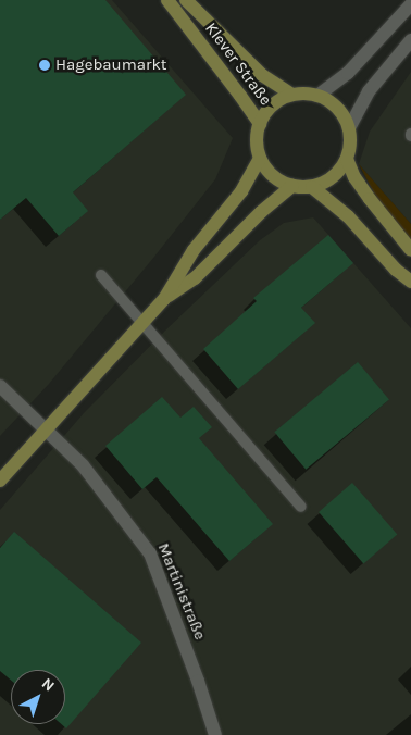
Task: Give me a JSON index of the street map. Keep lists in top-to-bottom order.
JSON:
{
  "streets": {
    "main road": ["Klever Straße"],
    "street": ["Martinistraße"]
  },
  "places": ["Hagebaumarkt"],
  "north": "top right"
}
